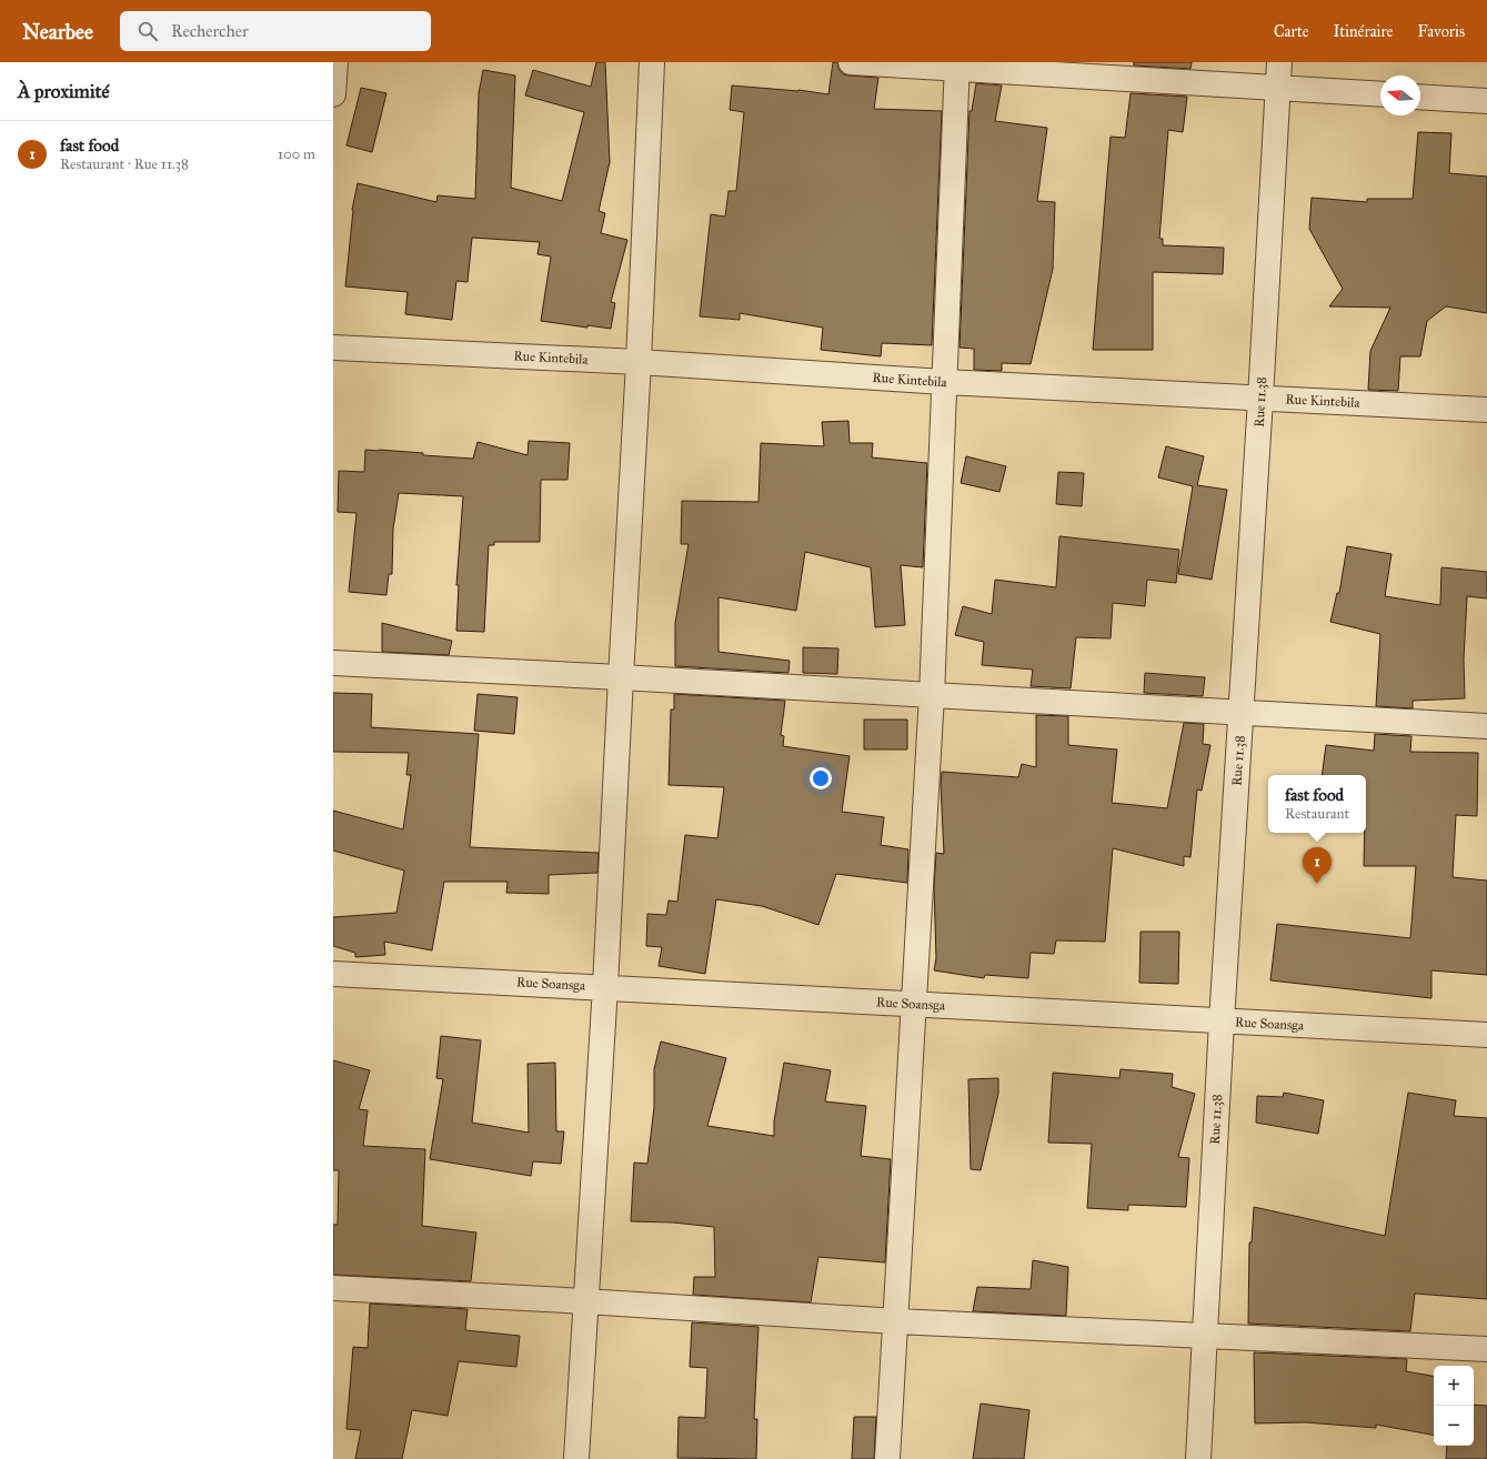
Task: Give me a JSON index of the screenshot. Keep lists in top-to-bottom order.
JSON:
{
  "streets": {
    "street": ["Rue Kintebila", "Rue 11.38", "Rue Soansga"]
  },
  "crossings": [
    ["Rue Kintebila", "Rue 11.38"],
    ["Rue 11.38", "Rue Soansga"]
  ],
  "north": "left",
  "page": {
    "header": "Nearbee",
    "search": "Rechercher",
    "nav": ["Carte", "Itinéraire", "Favoris"],
    "heading": "À proximité",
    "list": [
      {
        "mark": "1",
        "name": "fast food",
        "note": "Restaurant · Rue 11.38",
        "value": "100 m"
      }
    ],
    "popup": ["fast food", "Restaurant"],
    "pins": "1",
    "map_buttons": ["+", "−"]
  }
}
